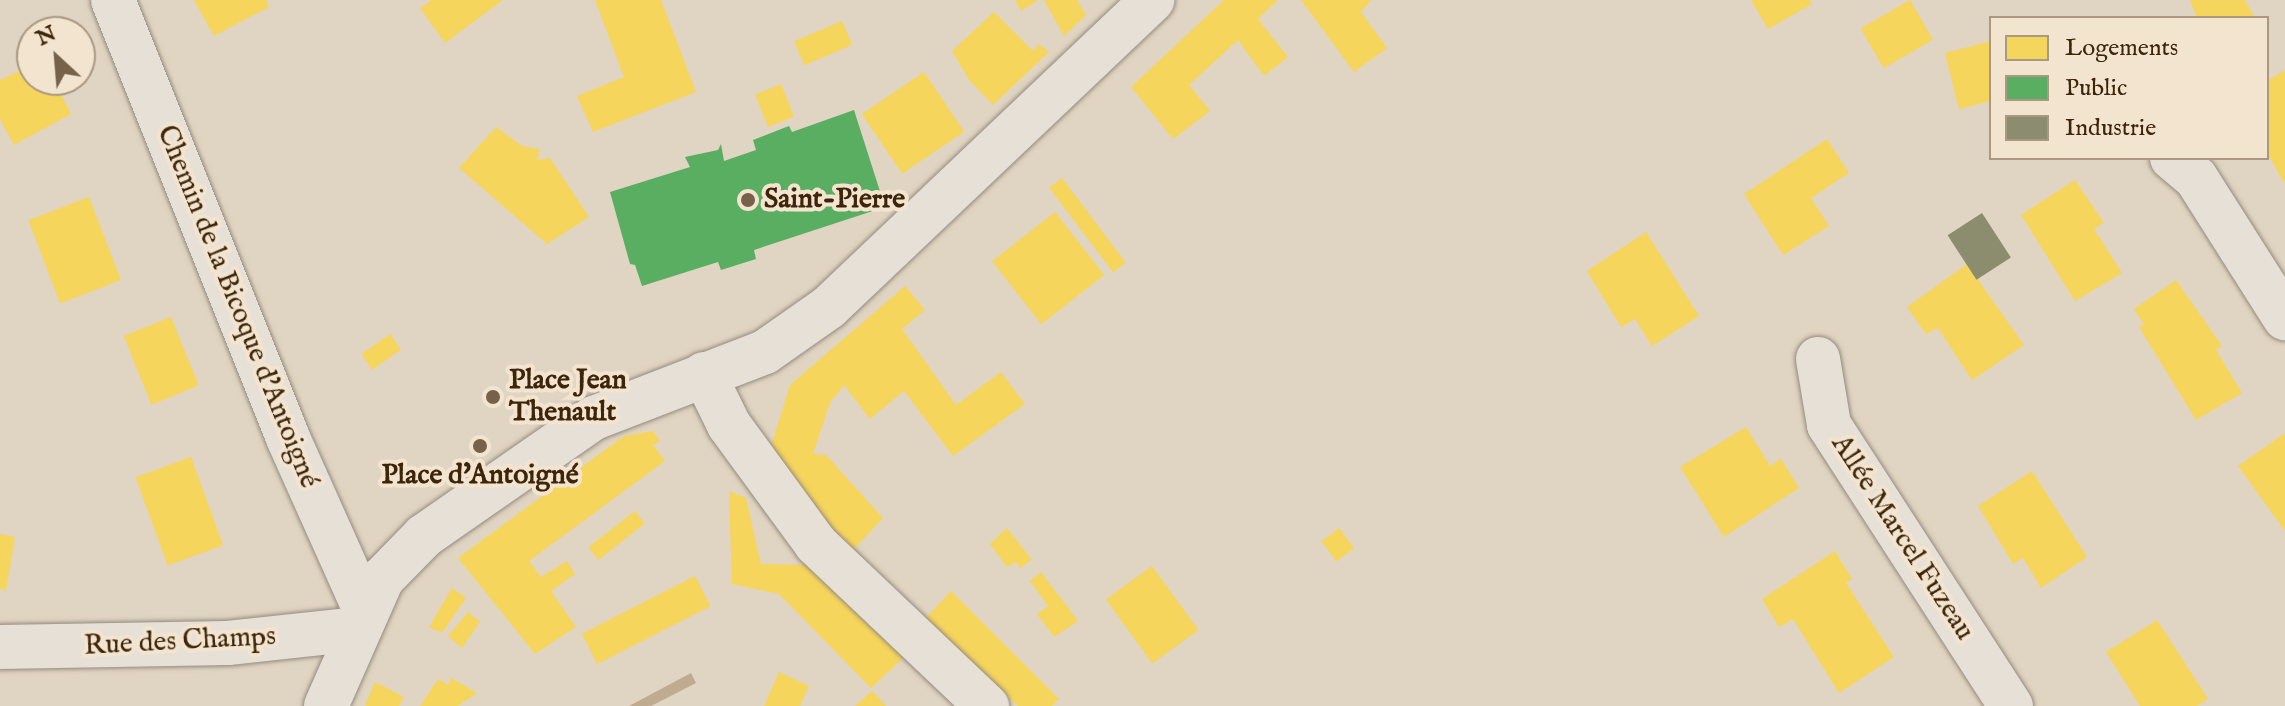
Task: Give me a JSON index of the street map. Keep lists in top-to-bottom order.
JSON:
{
  "streets": {
    "street": ["Chemin de la Bicoque d'Antoigné", "Allée Marcel Fuzeau", "Rue des Champs"]
  },
  "crossings": [
    ["Chemin de la Bicoque d'Antoigné", "Rue des Champs"]
  ],
  "places": ["Saint-Pierre", "Place Jean Thenault", "Place d'Antoigné"],
  "legend": ["Logements", "Public", "Industrie"],
  "north": "top left"
}
